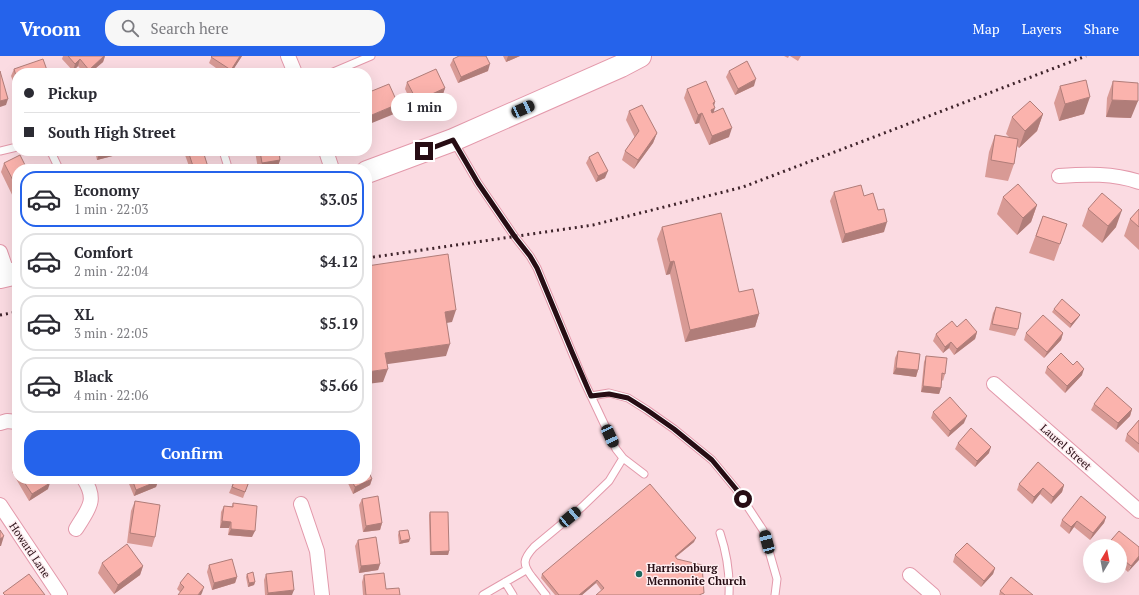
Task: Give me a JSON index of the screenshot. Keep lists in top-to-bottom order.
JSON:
{
  "streets": {
    "street": ["Laurel Street", "Howard Lane"]
  },
  "places": ["Harrisonburg Mennonite Church"],
  "north": "top",
  "page": {
    "header": "Vroom",
    "search": "Search here",
    "nav": ["Map", "Layers", "Share"],
    "banner": ["Pickup", "South High Street"],
    "bubble": "1 min",
    "list": [
      {
        "name": "Economy",
        "note": "1 min · 22:03",
        "value": "$3.05"
      },
      {
        "name": "Comfort",
        "note": "2 min · 22:04",
        "value": "$4.12"
      },
      {
        "name": "XL",
        "note": "3 min · 22:05",
        "value": "$5.19"
      },
      {
        "name": "Black",
        "note": "4 min · 22:06",
        "value": "$5.66"
      }
    ],
    "buttons": "Confirm"
  }
}
